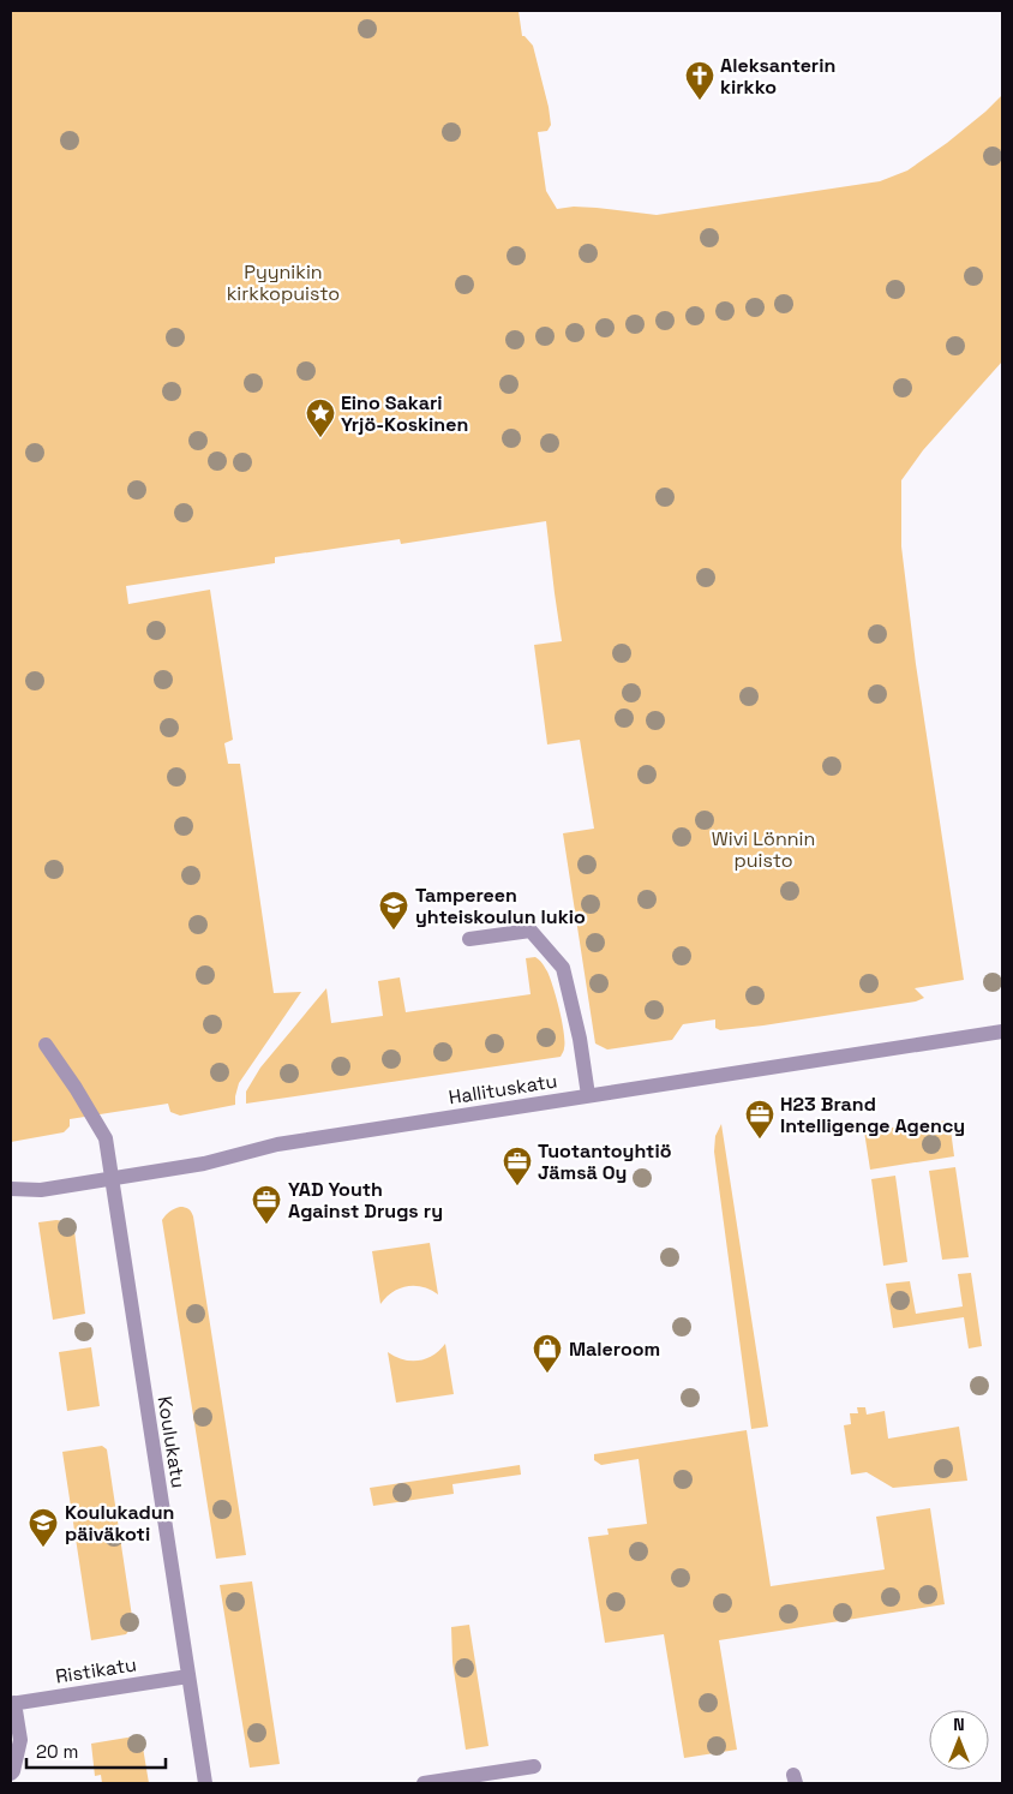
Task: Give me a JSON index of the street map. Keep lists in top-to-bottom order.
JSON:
{
  "streets": {
    "street": ["Hallituskatu", "Koulukatu", "Ristikatu"]
  },
  "crossings": [
    ["Hallituskatu", "Koulukatu"],
    ["Koulukatu", "Ristikatu"]
  ],
  "parks": ["Pyynikin kirkkopuisto", "Wivi Lönnin puisto"],
  "places": {
    "church": ["Aleksanterin kirkko"],
    "place": ["Eino Sakari Yrjö-Koskinen"],
    "school or university": ["Tampereen yhteiskoulun lukio", "Koulukadun päiväkoti"],
    "office": ["H23 Brand Intelligenge Agency", "Tuotantoyhtiö Jämsä Oy", "YAD Youth Against Drugs ry"],
    "shop": ["Maleroom"]
  },
  "scale_bar": "20 m",
  "north": "top"
}
